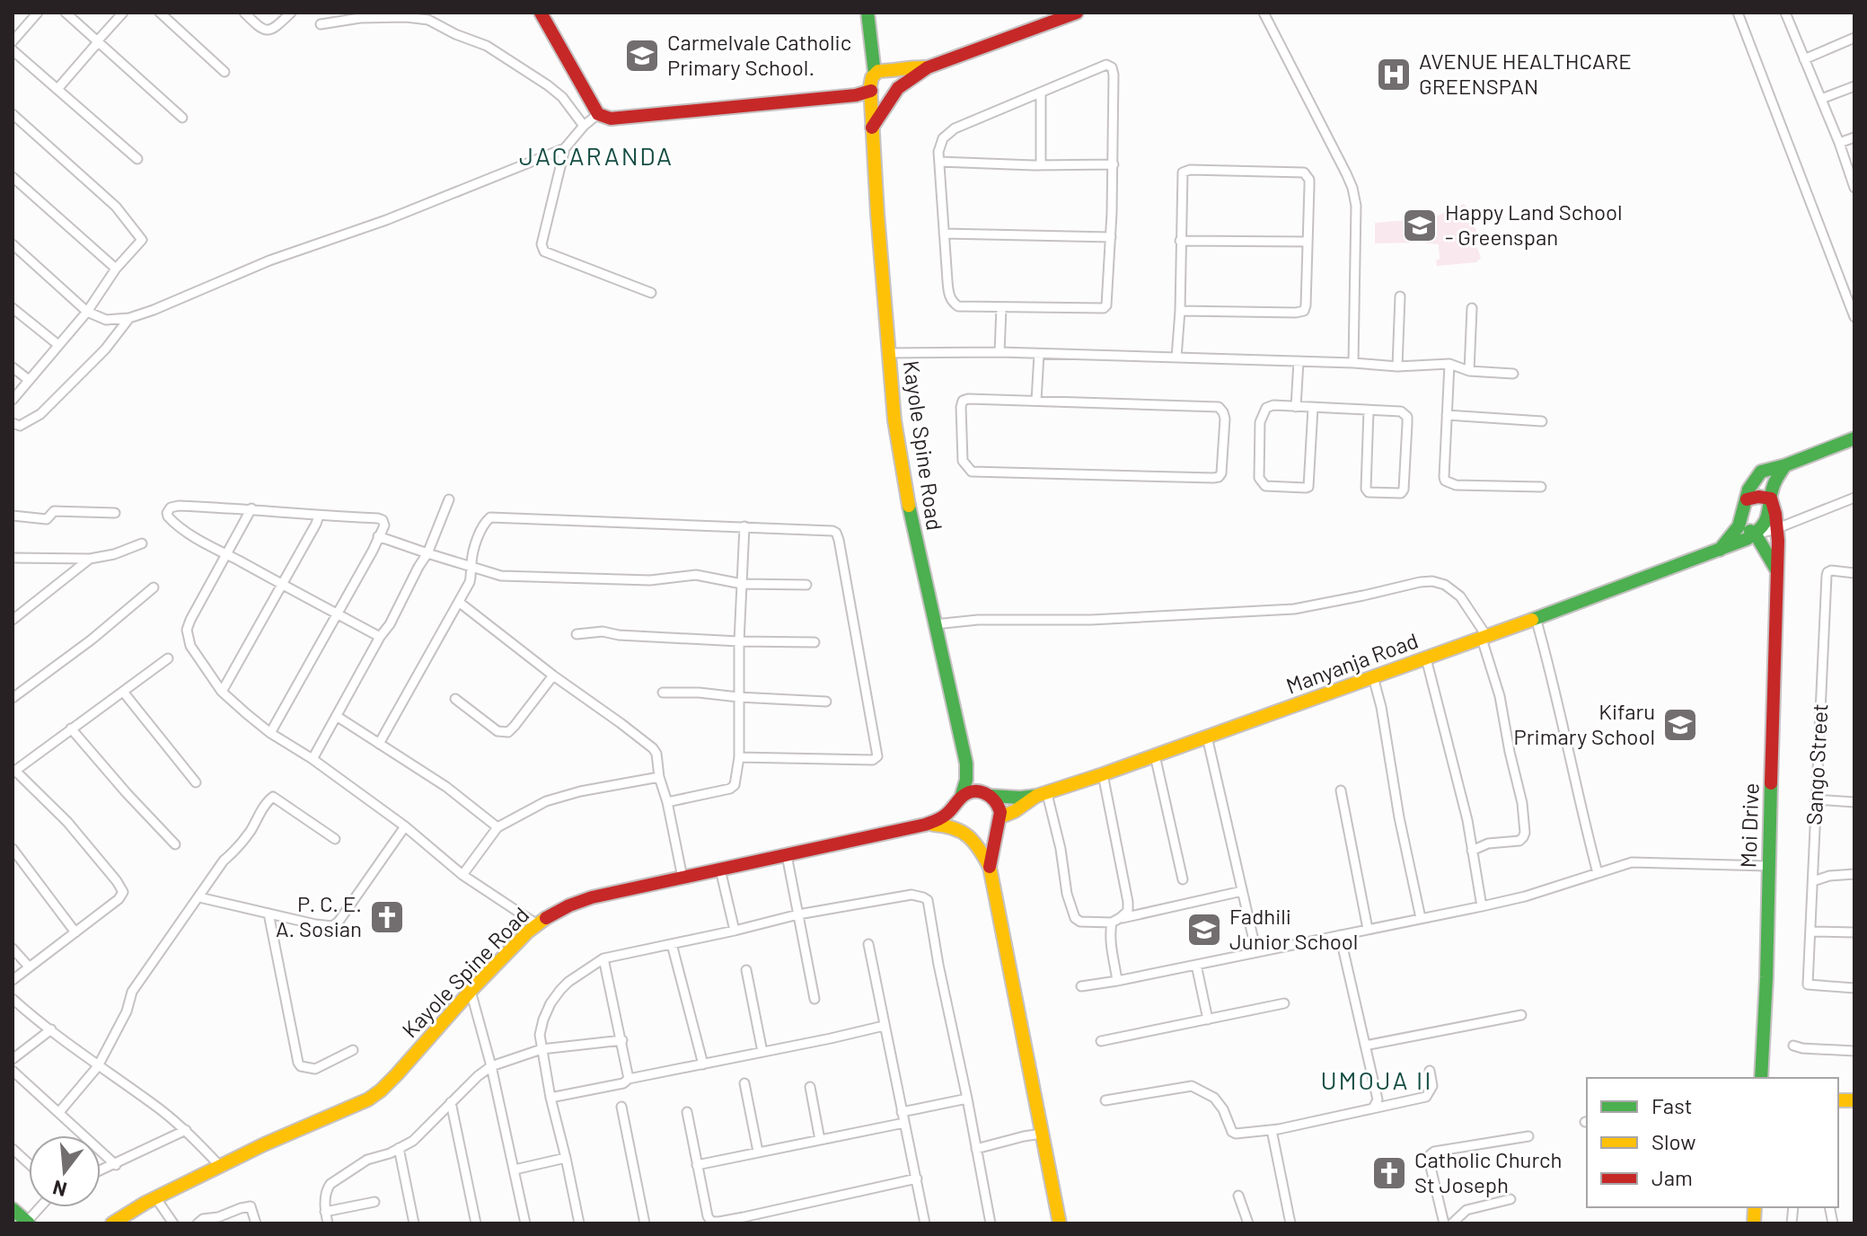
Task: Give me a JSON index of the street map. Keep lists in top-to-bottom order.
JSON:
{
  "streets": {
    "main road": ["Kayole Spine Road", "Manyanja Road", "Moi Drive"],
    "street": ["Sango Street"]
  },
  "districts": ["JACARANDA", "UMOJA II"],
  "places": {
    "school or university": [
      "Carmelvale Catholic Primary School.",
      "Happy Land School - Greenspan",
      "Kifaru Primary School",
      "Fadhili Junior School"
    ],
    "hospital": ["AVENUE HEALTHCARE GREENSPAN"],
    "church": ["P. C. E. A. Sosian", "Catholic Church St Joseph"]
  },
  "legend": ["Fast", "Slow", "Jam"],
  "north": "bottom"
}
